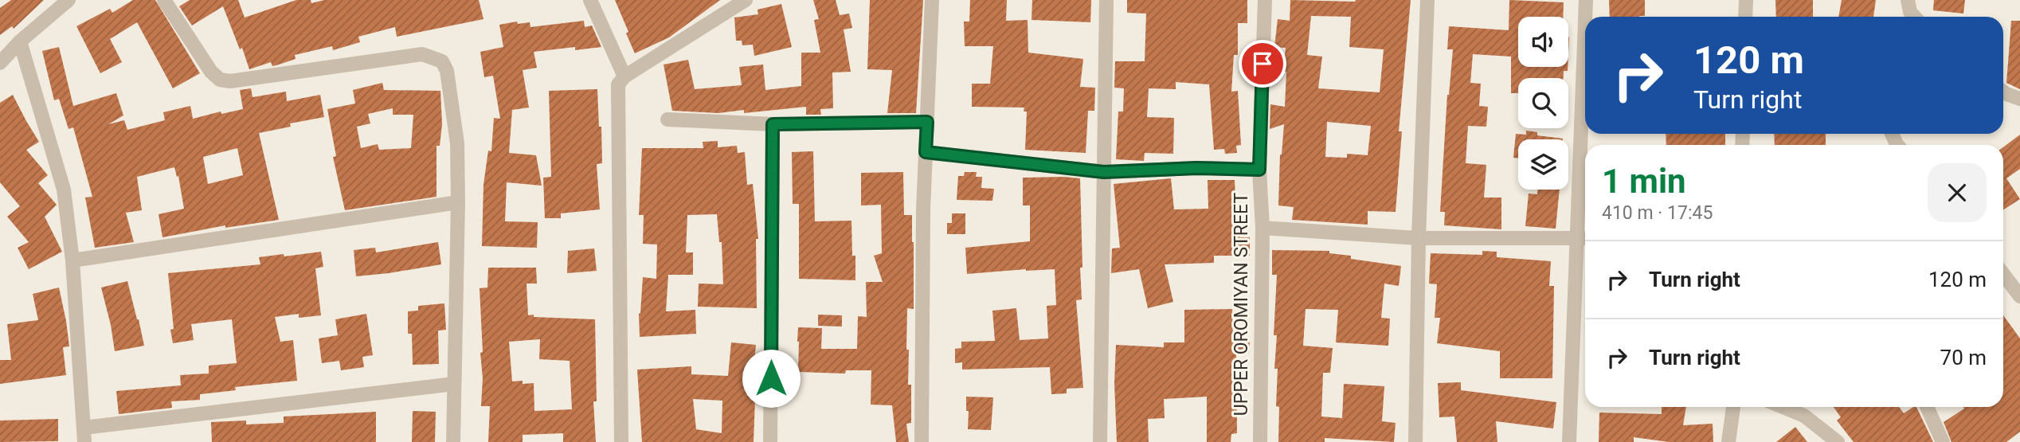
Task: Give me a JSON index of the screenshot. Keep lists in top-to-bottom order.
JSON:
{
  "streets": {
    "street": ["UPPER OROMIYAN STREET"]
  },
  "page": {
    "turn": ["120 m", "Turn right"],
    "heading": ["1 min", "410 m · 17:45"],
    "list": [
      {
        "name": "Turn right",
        "value": "120 m"
      },
      {
        "name": "Turn right",
        "value": "70 m"
      }
    ]
  }
}
